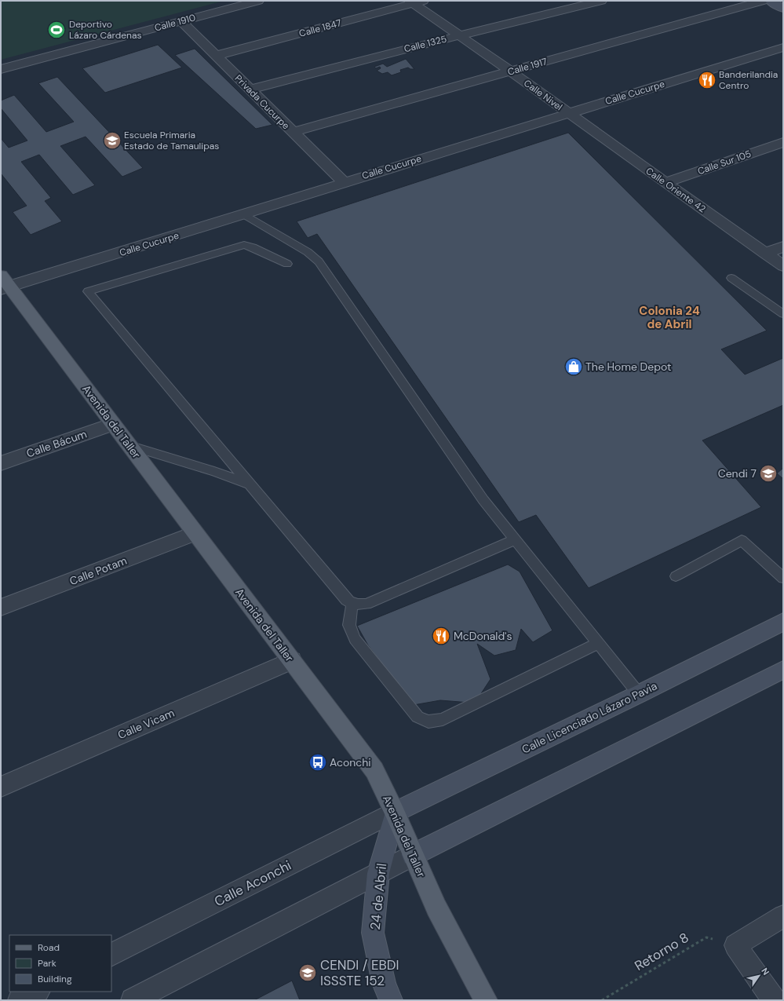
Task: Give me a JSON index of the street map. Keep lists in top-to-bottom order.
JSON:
{
  "streets": {
    "main road": ["Avenida del Taller"],
    "street": [
      "Calle 1910",
      "Calle 1847",
      "Calle 1325",
      "Calle 1917",
      "Calle Cucurpe",
      "Calle Nivel",
      "Privada Cucurpe",
      "Calle Sur 105",
      "Calle Oriente 42",
      "Calle Bácum",
      "Calle Potam",
      "Calle Licenciado Lázaro Pavia",
      "Calle Vicam",
      "Calle Aconchi",
      "24 de Abril"
    ],
    "path": ["Retorno 8"]
  },
  "crossings": [
    ["Calle 1910", "Privada Cucurpe"],
    ["Calle 1847", "Calle Nivel"],
    ["Calle 1847", "Privada Cucurpe"],
    ["Calle 1325", "Calle Nivel"],
    ["Calle 1325", "Privada Cucurpe"],
    ["Calle 1917", "Calle Nivel"],
    ["Calle 1917", "Privada Cucurpe"],
    ["Calle Cucurpe", "Calle Nivel"],
    ["Calle Cucurpe", "Privada Cucurpe"],
    ["Calle Cucurpe", "Calle Oriente 42"],
    ["Calle Cucurpe", "Avenida del Taller"],
    ["Calle Nivel", "Calle Oriente 42"],
    ["Calle Sur 105", "Calle Oriente 42"],
    ["Avenida del Taller", "Calle Bácum"],
    ["Avenida del Taller", "Calle Potam"],
    ["Avenida del Taller", "Calle Licenciado Lázaro Pavia"],
    ["Avenida del Taller", "Calle Vicam"],
    ["Avenida del Taller", "Calle Aconchi"],
    ["Avenida del Taller", "24 de Abril"],
    ["Calle Licenciado Lázaro Pavia", "Calle Aconchi"],
    ["Calle Licenciado Lázaro Pavia", "24 de Abril"],
    ["Calle Aconchi", "24 de Abril"]
  ],
  "districts": ["Colonia 24 de Abril"],
  "places": {
    "sports": ["Deportivo Lázaro Cárdenas"],
    "restaurant": ["Banderilandia Centro", "McDonald's"],
    "school or university": ["Escuela Primaria Estado de Tamaulipas", "Cendi 7", "CENDI / EBDI ISSSTE 152"],
    "shop": ["The Home Depot"],
    "bus stop": ["Aconchi"]
  },
  "legend": ["Road", "Park", "Building"],
  "north": "top right"
}
